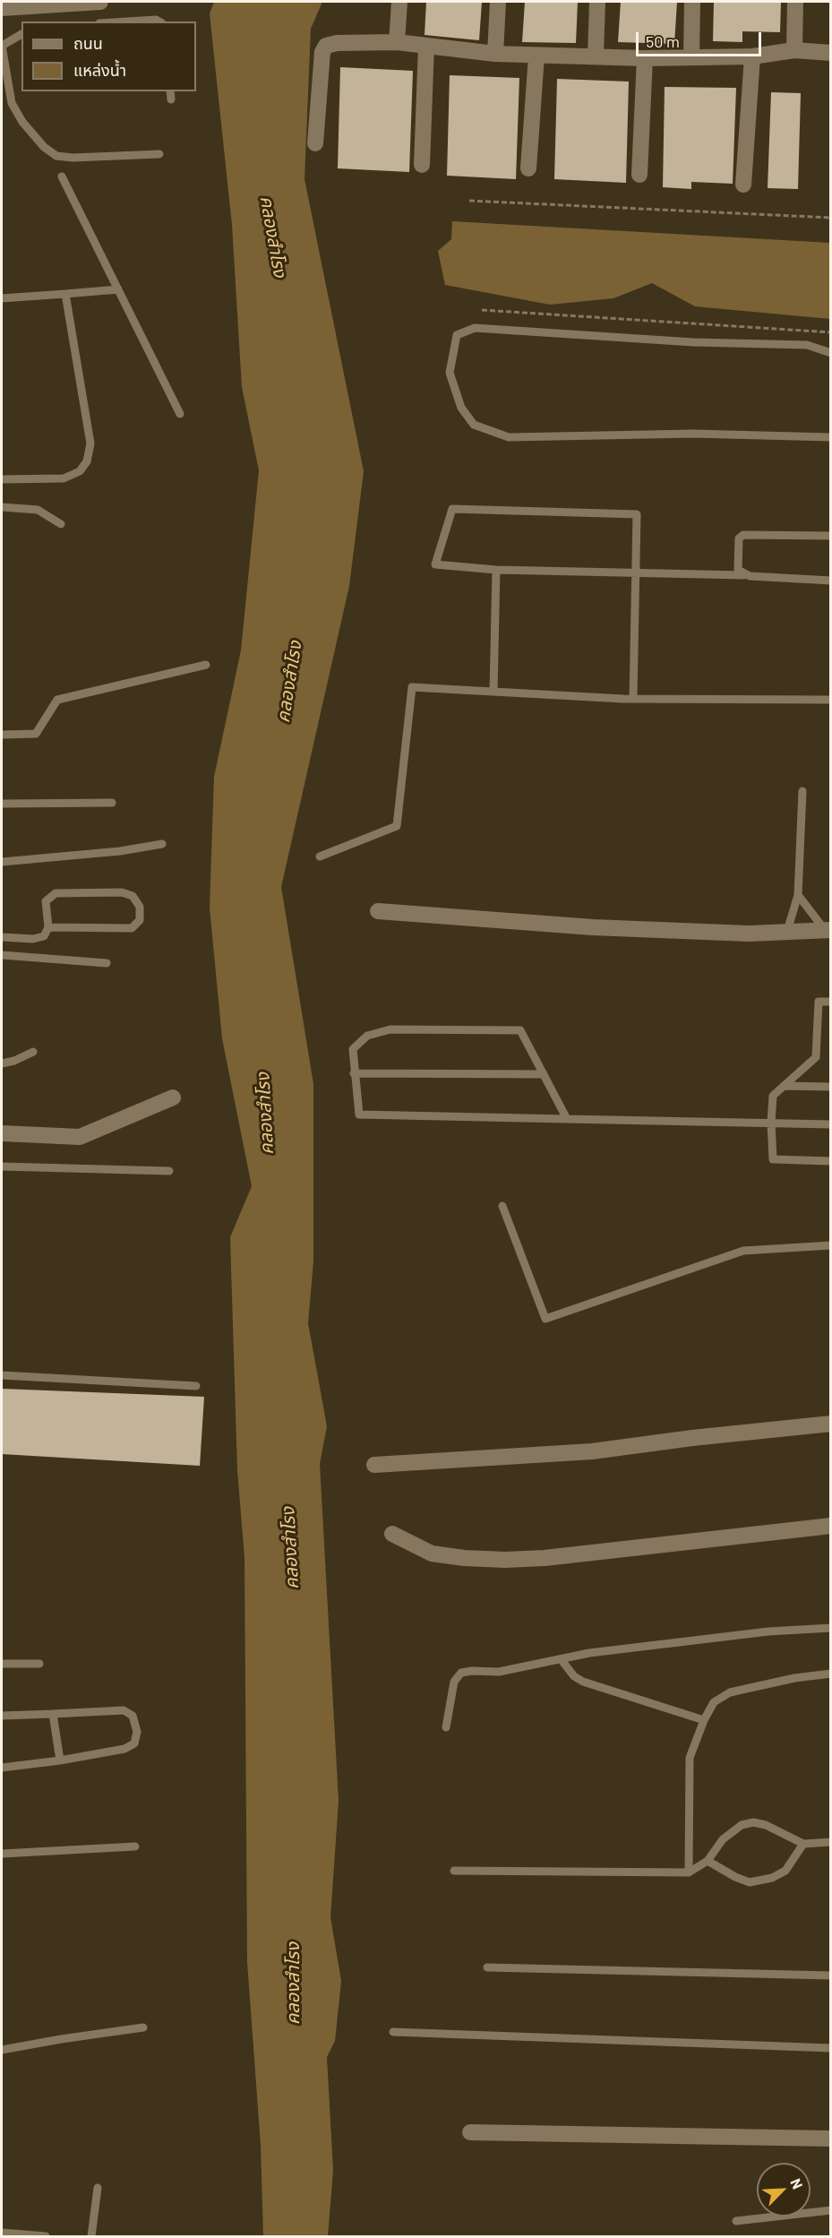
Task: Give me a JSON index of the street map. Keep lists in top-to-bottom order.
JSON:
{
  "water": ["คลองสำโรง"],
  "legend": ["ถนน", "แหล่งน้ำ"],
  "scale_bar": "50 m",
  "north": "top right"
}
